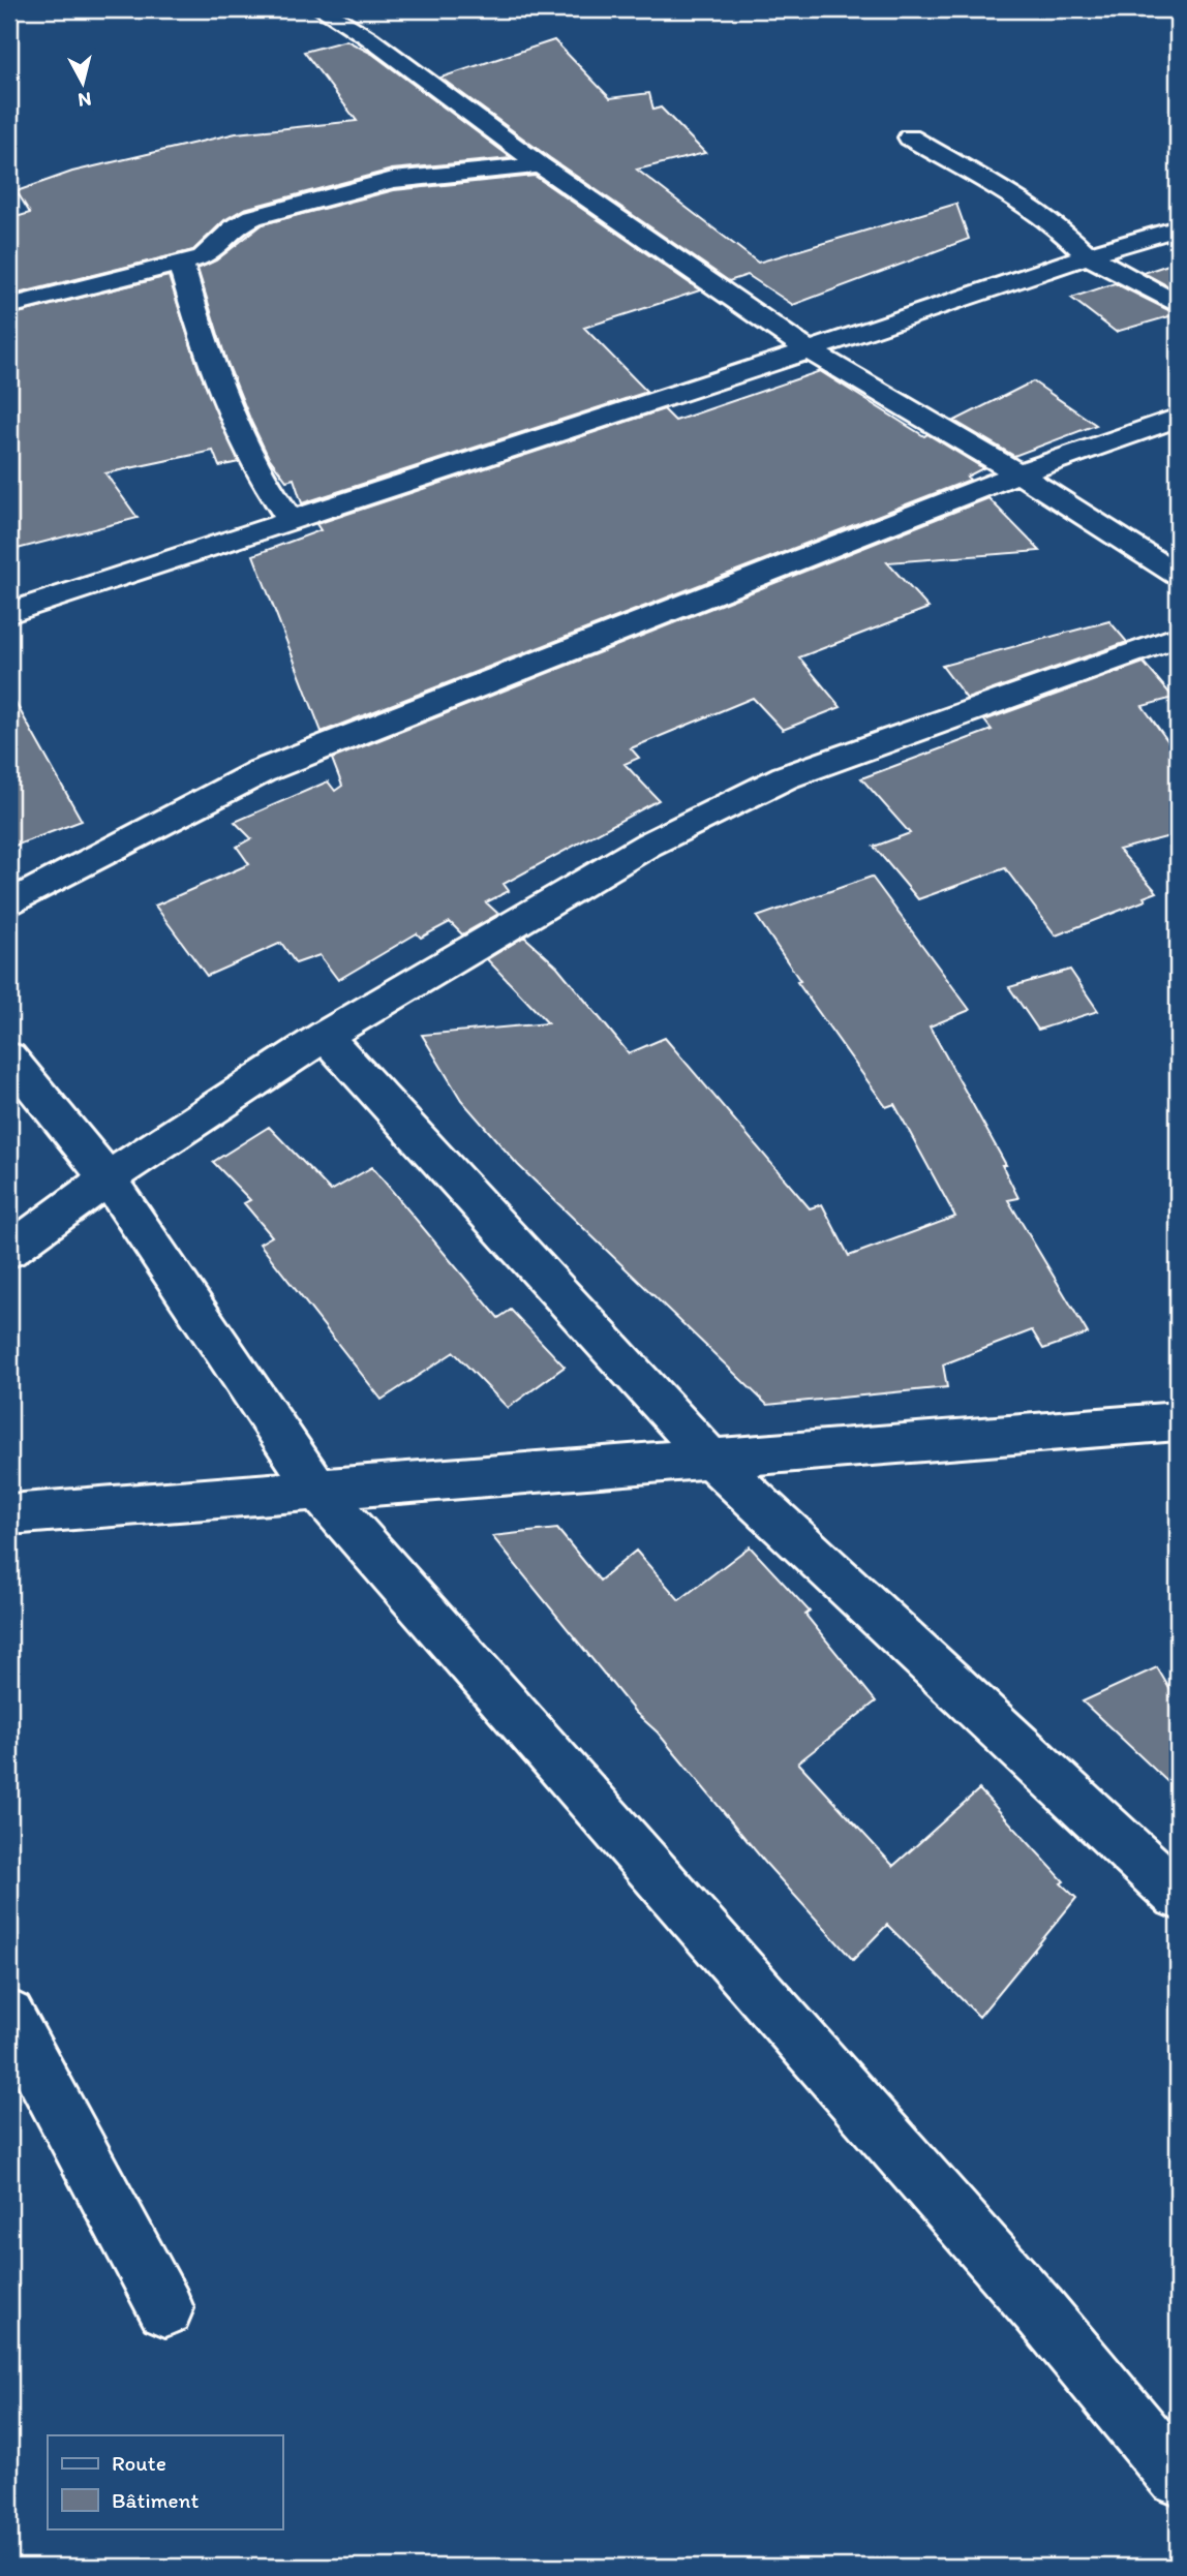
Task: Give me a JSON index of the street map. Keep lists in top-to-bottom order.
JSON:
{
  "legend": ["Route", "Bâtiment"],
  "north": "bottom"
}
